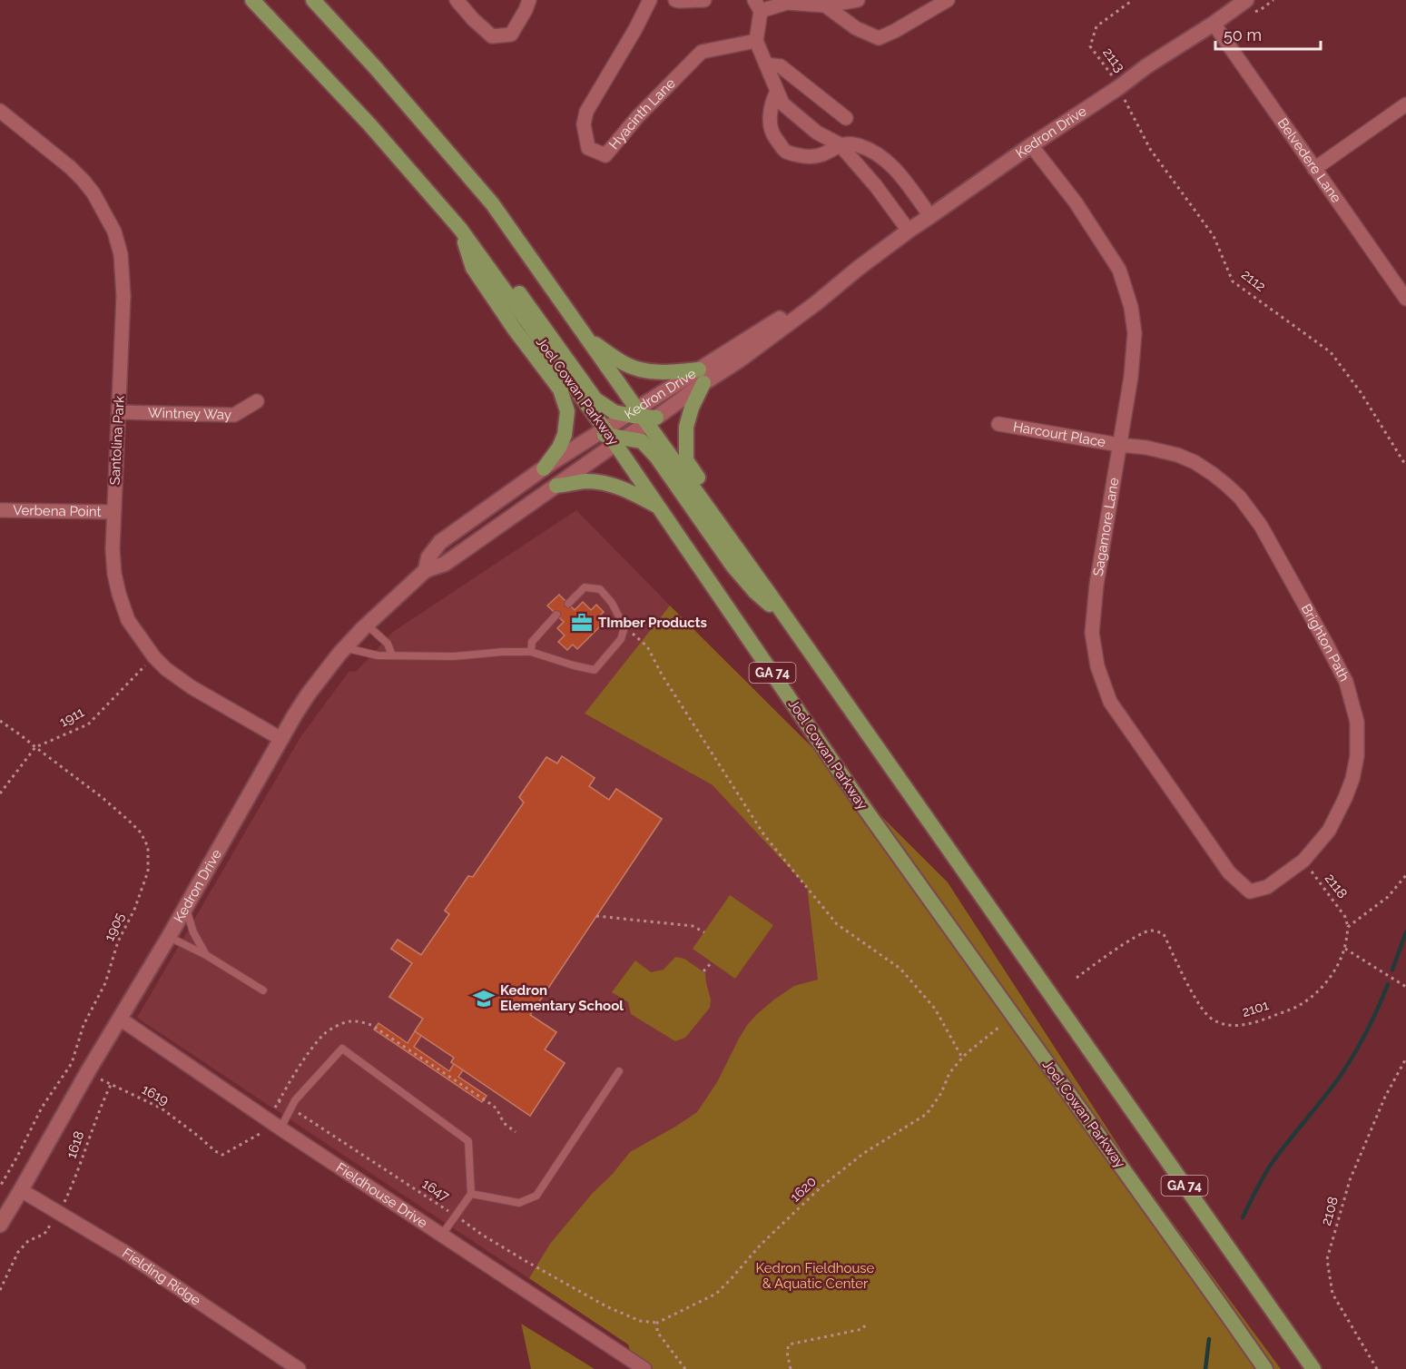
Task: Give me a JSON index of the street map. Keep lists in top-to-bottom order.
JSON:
{
  "streets": {
    "main road": ["Joel Cowan Parkway", "GA 74"],
    "street": [
      "Hyacinth Lane",
      "Kedron Drive",
      "Belvedere Lane",
      "Wintney Way",
      "Harcourt Place",
      "Santolina Park",
      "Verbena Point",
      "Sagamore Lane",
      "Brighton Path",
      "Fieldhouse Drive",
      "Fielding Ridge"
    ],
    "path": [
      "2113",
      "2112",
      "1911",
      "2118",
      "1905",
      "2101",
      "1619",
      "1618",
      "1620",
      "1647",
      "2108"
    ]
  },
  "crossings": [
    ["2113", "Kedron Drive"],
    ["2113", "2112"],
    ["Kedron Drive", "Belvedere Lane"],
    ["Kedron Drive", "2112"],
    ["Kedron Drive", "Joel Cowan Parkway"],
    ["Kedron Drive", "Santolina Park"],
    ["Kedron Drive", "Sagamore Lane"],
    ["Kedron Drive", "GA 74"],
    ["Kedron Drive", "1619"],
    ["Kedron Drive", "Fieldhouse Drive"],
    ["Kedron Drive", "Fielding Ridge"],
    ["Wintney Way", "Santolina Park"],
    ["Harcourt Place", "Sagamore Lane"],
    ["Harcourt Place", "Brighton Path"],
    ["Santolina Park", "Verbena Point"],
    ["Santolina Park", "1911"],
    ["Sagamore Lane", "Brighton Path"],
    ["Brighton Path", "2118"],
    ["1911", "1905"],
    ["2118", "2101"],
    ["1619", "1618"],
    ["1619", "Fieldhouse Drive"],
    ["1618", "Fielding Ridge"],
    ["1620", "1647"]
  ],
  "parks": ["Kedron Fieldhouse & Aquatic Center"],
  "places": {
    "office": ["TImber Products"],
    "school or university": ["Kedron Elementary School"]
  },
  "scale_bar": "50 m"
}
